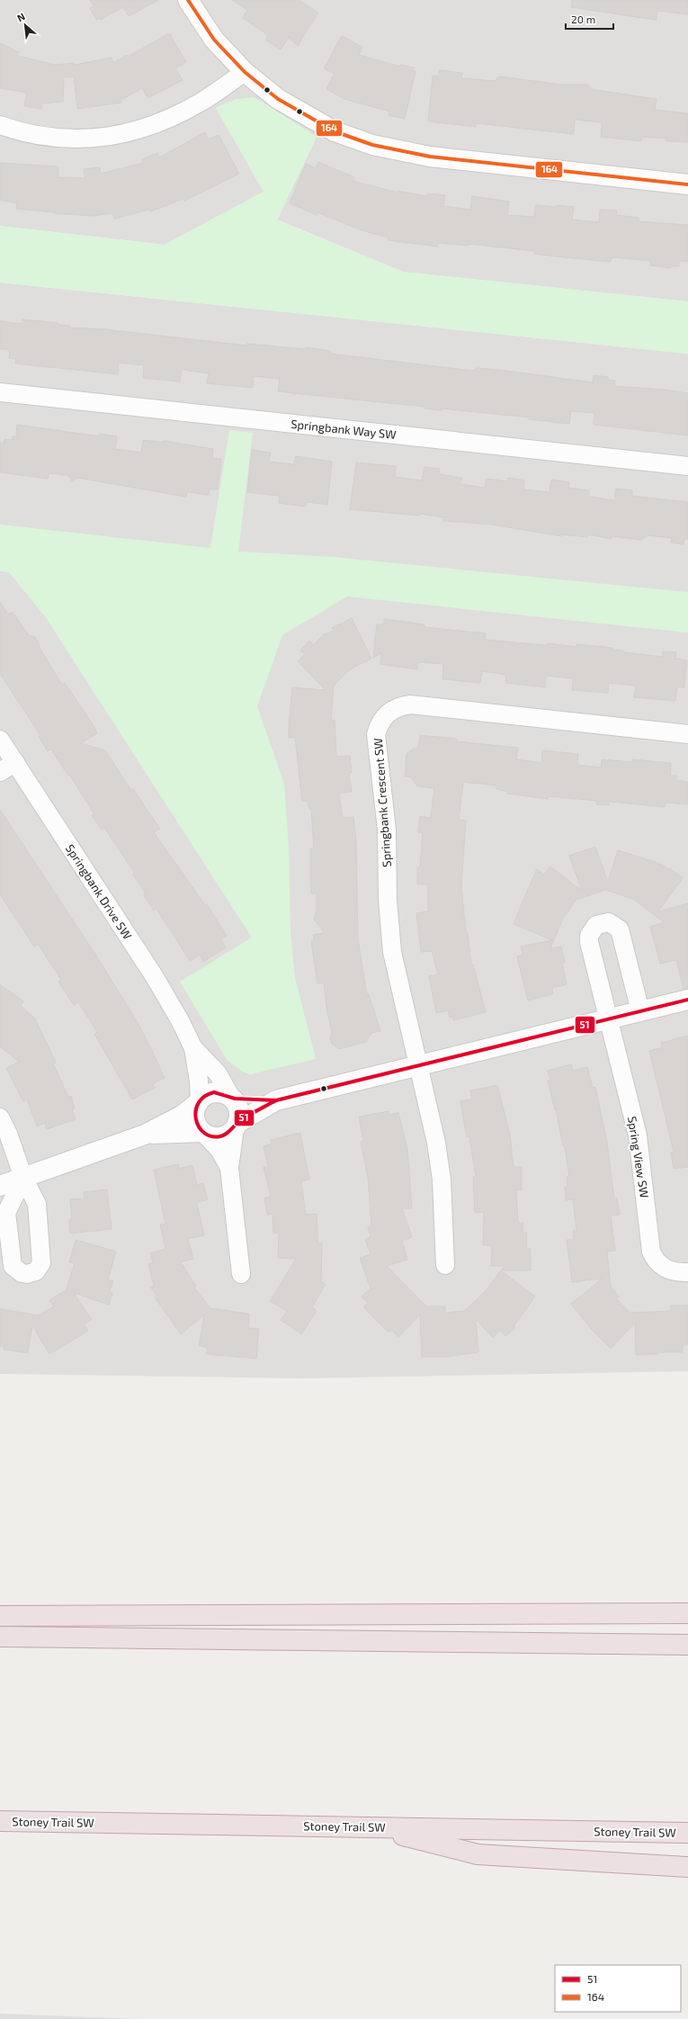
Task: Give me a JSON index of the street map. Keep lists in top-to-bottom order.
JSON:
{
  "streets": {
    "highway": ["Stoney Trail SW"],
    "street": [
      "Springbank Way SW",
      "Springbank Crescent SW",
      "Springbank Drive SW",
      "Spring View SW"
    ]
  },
  "lines": ["transit line 164", "transit line 51"],
  "legend": ["51", "164"],
  "scale_bar": "20 m",
  "north": "top left"
}
